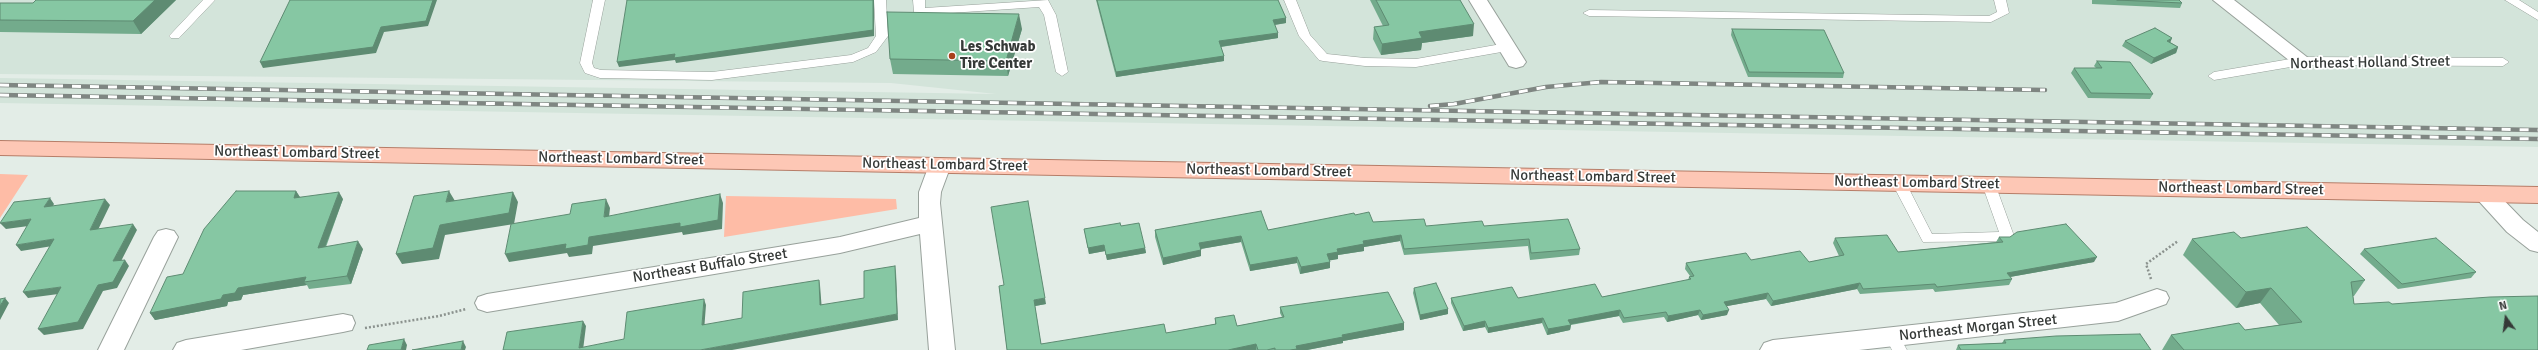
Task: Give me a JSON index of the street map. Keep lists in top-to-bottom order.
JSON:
{
  "streets": {
    "main road": ["Northeast Lombard Street"],
    "street": ["Northeast Buffalo Street", "Northeast Morgan Street"],
    "lane": ["Northeast Holland Street"]
  },
  "places": ["Les Schwab Tire Center"],
  "north": "top"
}
